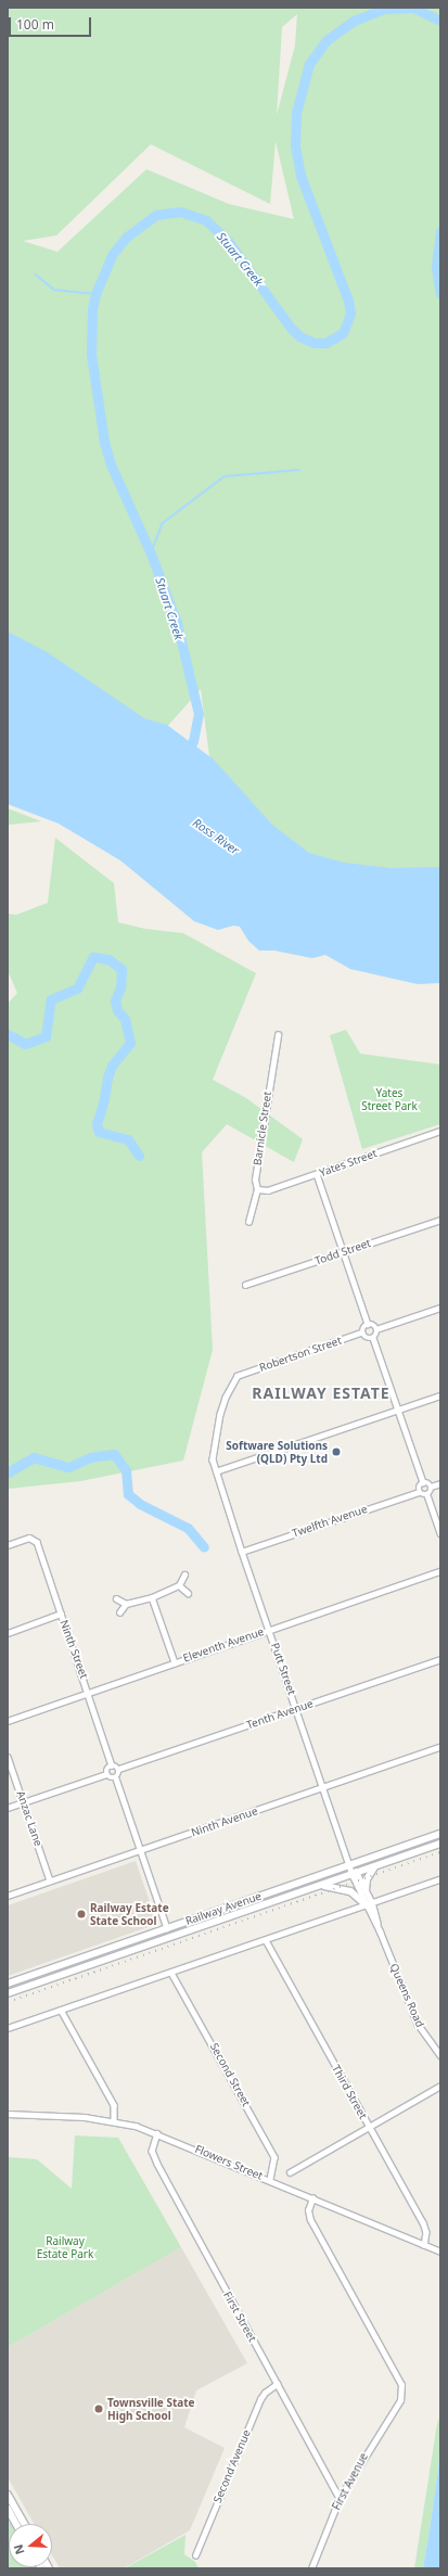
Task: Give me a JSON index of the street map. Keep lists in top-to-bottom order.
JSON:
{
  "streets": {
    "main road": ["Railway Avenue"],
    "street": [
      "Barnicle Street",
      "Yates Street",
      "Todd Street",
      "Robertson Street",
      "Twelfth Avenue",
      "Eleventh Avenue",
      "Ninth Street",
      "Putt Street",
      "Tenth Avenue",
      "Anzac Lane",
      "Ninth Avenue",
      "Queens Road",
      "Second Street",
      "Third Street",
      "Flowers Street",
      "First Street",
      "Second Avenue",
      "First Avenue"
    ]
  },
  "crossings": [
    ["Barnicle Street", "Yates Street"],
    ["Robertson Street", "Putt Street"],
    ["Twelfth Avenue", "Putt Street"],
    ["Eleventh Avenue", "Ninth Street"],
    ["Eleventh Avenue", "Putt Street"],
    ["Ninth Street", "Tenth Avenue"],
    ["Putt Street", "Tenth Avenue"],
    ["Putt Street", "Ninth Avenue"],
    ["Putt Street", "Railway Avenue"],
    ["Putt Street", "Queens Road"],
    ["Anzac Lane", "Ninth Avenue"],
    ["Railway Avenue", "Queens Road"],
    ["Second Street", "Flowers Street"],
    ["Third Street", "Flowers Street"],
    ["Flowers Street", "First Street"],
    ["Flowers Street", "First Avenue"],
    ["First Street", "Second Avenue"],
    ["First Street", "First Avenue"]
  ],
  "districts": ["RAILWAY ESTATE"],
  "water": ["Stuart Creek", "Ross River"],
  "parks": ["Yates Street Park", "Railway Estate Park"],
  "places": ["Software Solutions (QLD) Pty Ltd", "Railway Estate State School", "Townsville State High School"],
  "scale_bar": "100 m",
  "north": "left"
}
